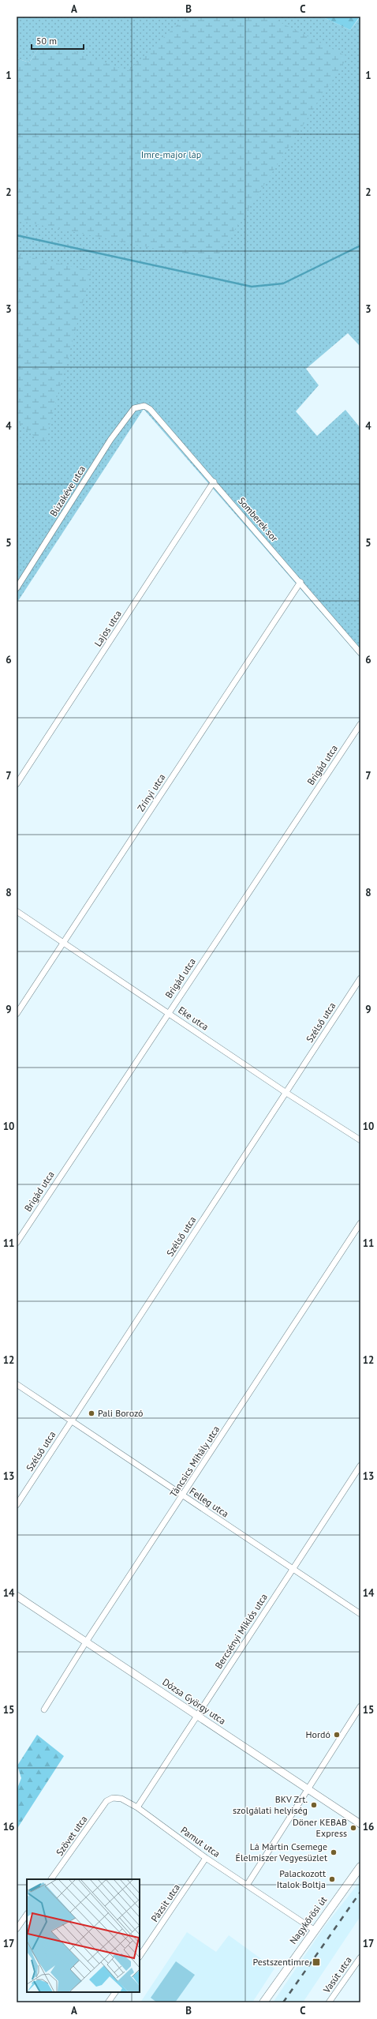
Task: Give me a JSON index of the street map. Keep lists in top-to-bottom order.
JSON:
{
  "streets": {
    "main road": ["Nagykőrösi út"],
    "street": [
      "Búzakéve utca",
      "Somberek sor",
      "Lajos utca",
      "Brigád utca",
      "Zrínyi utca",
      "Eke utca",
      "Szélső utca",
      "Táncsics Mihály utca",
      "Felleg utca",
      "Bercsényi Miklós utca",
      "Dózsa György utca",
      "Szövet utca",
      "Pamut utca",
      "Pázsit utca",
      "Vasút utca"
    ]
  },
  "crossings": [
    ["Búzakéve utca", "Somberek sor"],
    ["Somberek sor", "Lajos utca"],
    ["Somberek sor", "Zrínyi utca"],
    ["Brigád utca", "Eke utca"],
    ["Zrínyi utca", "Eke utca"],
    ["Eke utca", "Szélső utca"],
    ["Szélső utca", "Felleg utca"],
    ["Táncsics Mihály utca", "Felleg utca"],
    ["Táncsics Mihály utca", "Dózsa György utca"],
    ["Felleg utca", "Bercsényi Miklós utca"],
    ["Bercsényi Miklós utca", "Dózsa György utca"],
    ["Bercsényi Miklós utca", "Pamut utca"],
    ["Szövet utca", "Pamut utca"],
    ["Pamut utca", "Pázsit utca"],
    ["Pamut utca", "Nagykőrösi út"]
  ],
  "parks": ["Imre-major láp"],
  "places": {
    "other": [
      "Pali Borozó",
      "Hordó",
      "BKV Zrt. szolgálati helyiség",
      "Döner KEBAB Express",
      "Lá Mártin Csemege Élelmiszer Vegyesüzlet",
      "Palackozott Italok Boltja"
    ],
    "transit": ["Pestszentimre"]
  },
  "scale_bar": "50 m",
  "grid": {
    "columns": ["A", "B", "C"],
    "rows": [
      "1",
      "2",
      "3",
      "4",
      "5",
      "6",
      "7",
      "8",
      "9",
      "10",
      "11",
      "12",
      "13",
      "14",
      "15",
      "16",
      "17"
    ]
  }
}
